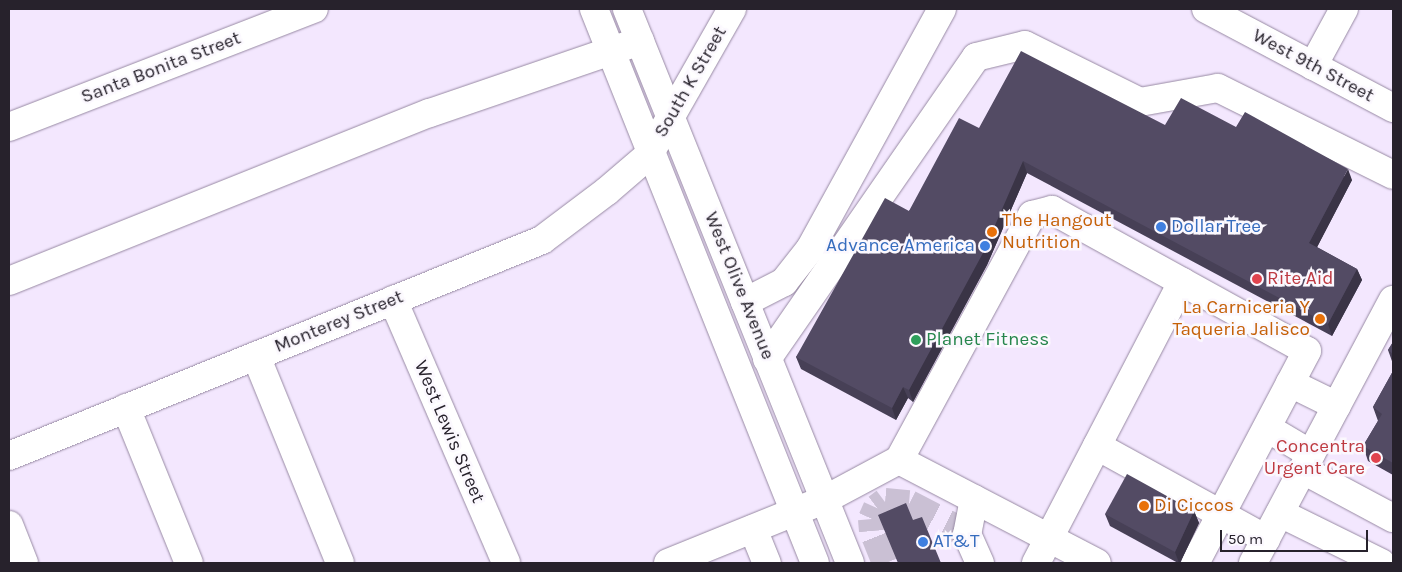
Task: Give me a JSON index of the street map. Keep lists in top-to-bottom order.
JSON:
{
  "streets": {
    "street": [
      "West 9th Street",
      "Santa Bonita Street",
      "South K Street",
      "West Olive Avenue",
      "Monterey Street",
      "West Lewis Street"
    ]
  },
  "crossings": [
    ["South K Street", "West Olive Avenue"],
    ["South K Street", "Monterey Street"],
    ["West Olive Avenue", "Monterey Street"],
    ["Monterey Street", "West Lewis Street"]
  ],
  "places": [
    "Dollar Tree",
    "The Hangout Nutrition",
    "Advance America",
    "Rite Aid",
    "La Carniceria Y Taqueria Jalisco",
    "Planet Fitness",
    "Concentra Urgent Care",
    "Di Ciccos",
    "AT&T"
  ],
  "scale_bar": "50 m"
}
